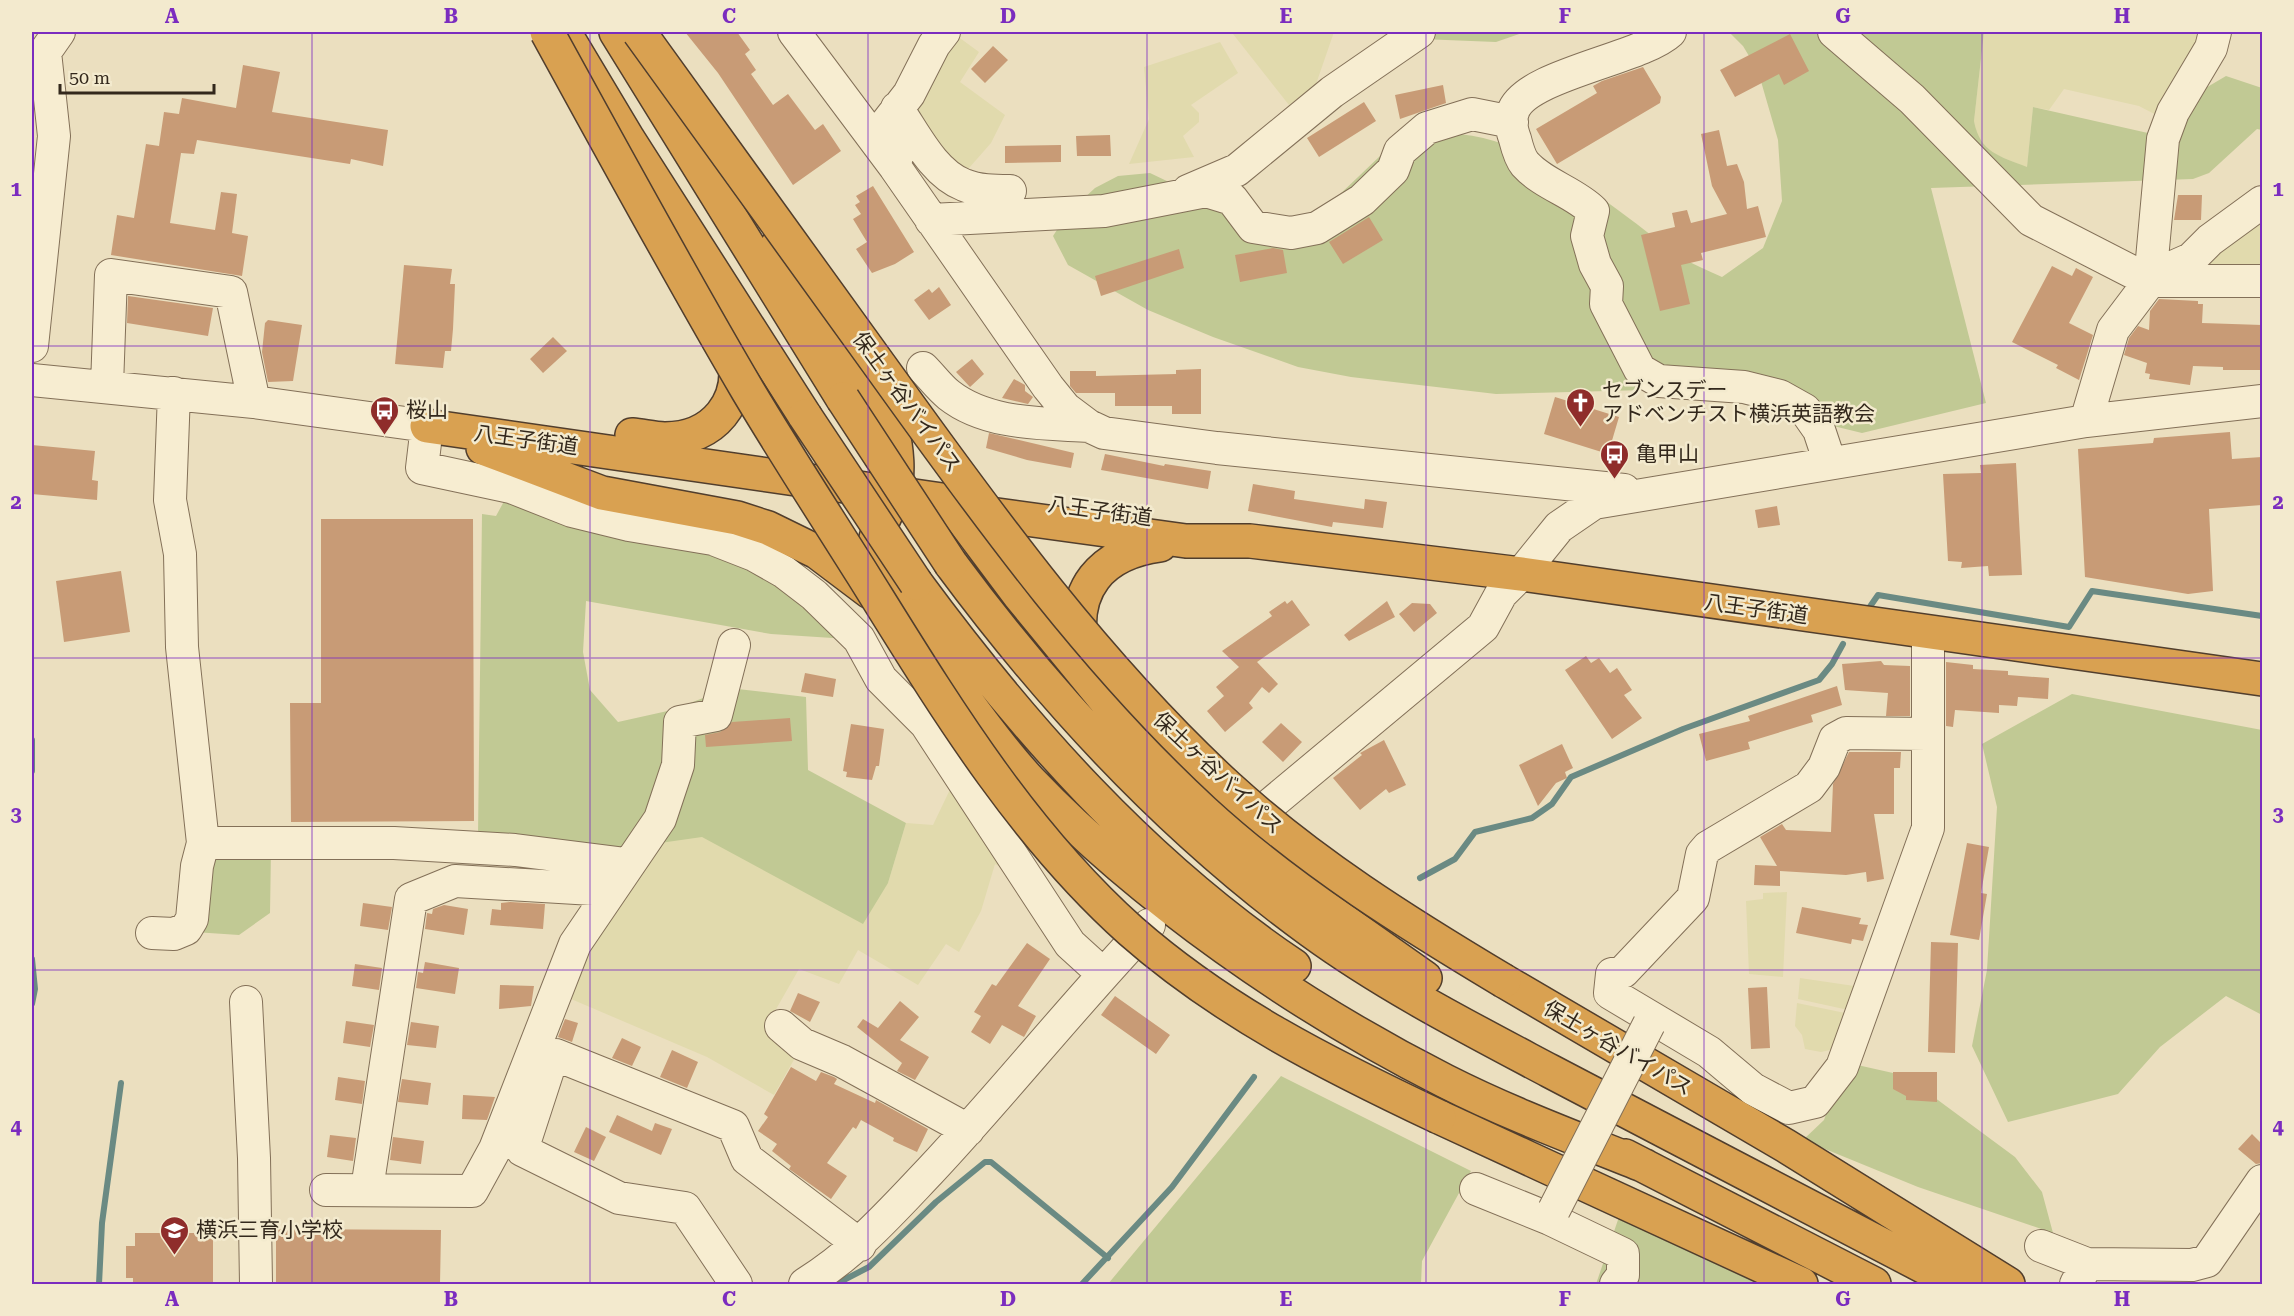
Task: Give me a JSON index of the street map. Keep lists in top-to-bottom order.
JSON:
{
  "streets": {
    "highway": ["保土ヶ谷バイパス", "八王子街道"]
  },
  "places": {
    "church": ["セブンスデー アドベンチスト横浜英語教会"],
    "bus stop": ["桜山", "亀甲山"],
    "school or university": ["横浜三育小学校"]
  },
  "scale_bar": "50 m",
  "grid": {
    "columns": [
      "A",
      "B",
      "C",
      "D",
      "E",
      "F",
      "G",
      "H"
    ],
    "rows": [
      "1",
      "2",
      "3",
      "4"
    ]
  }
}
